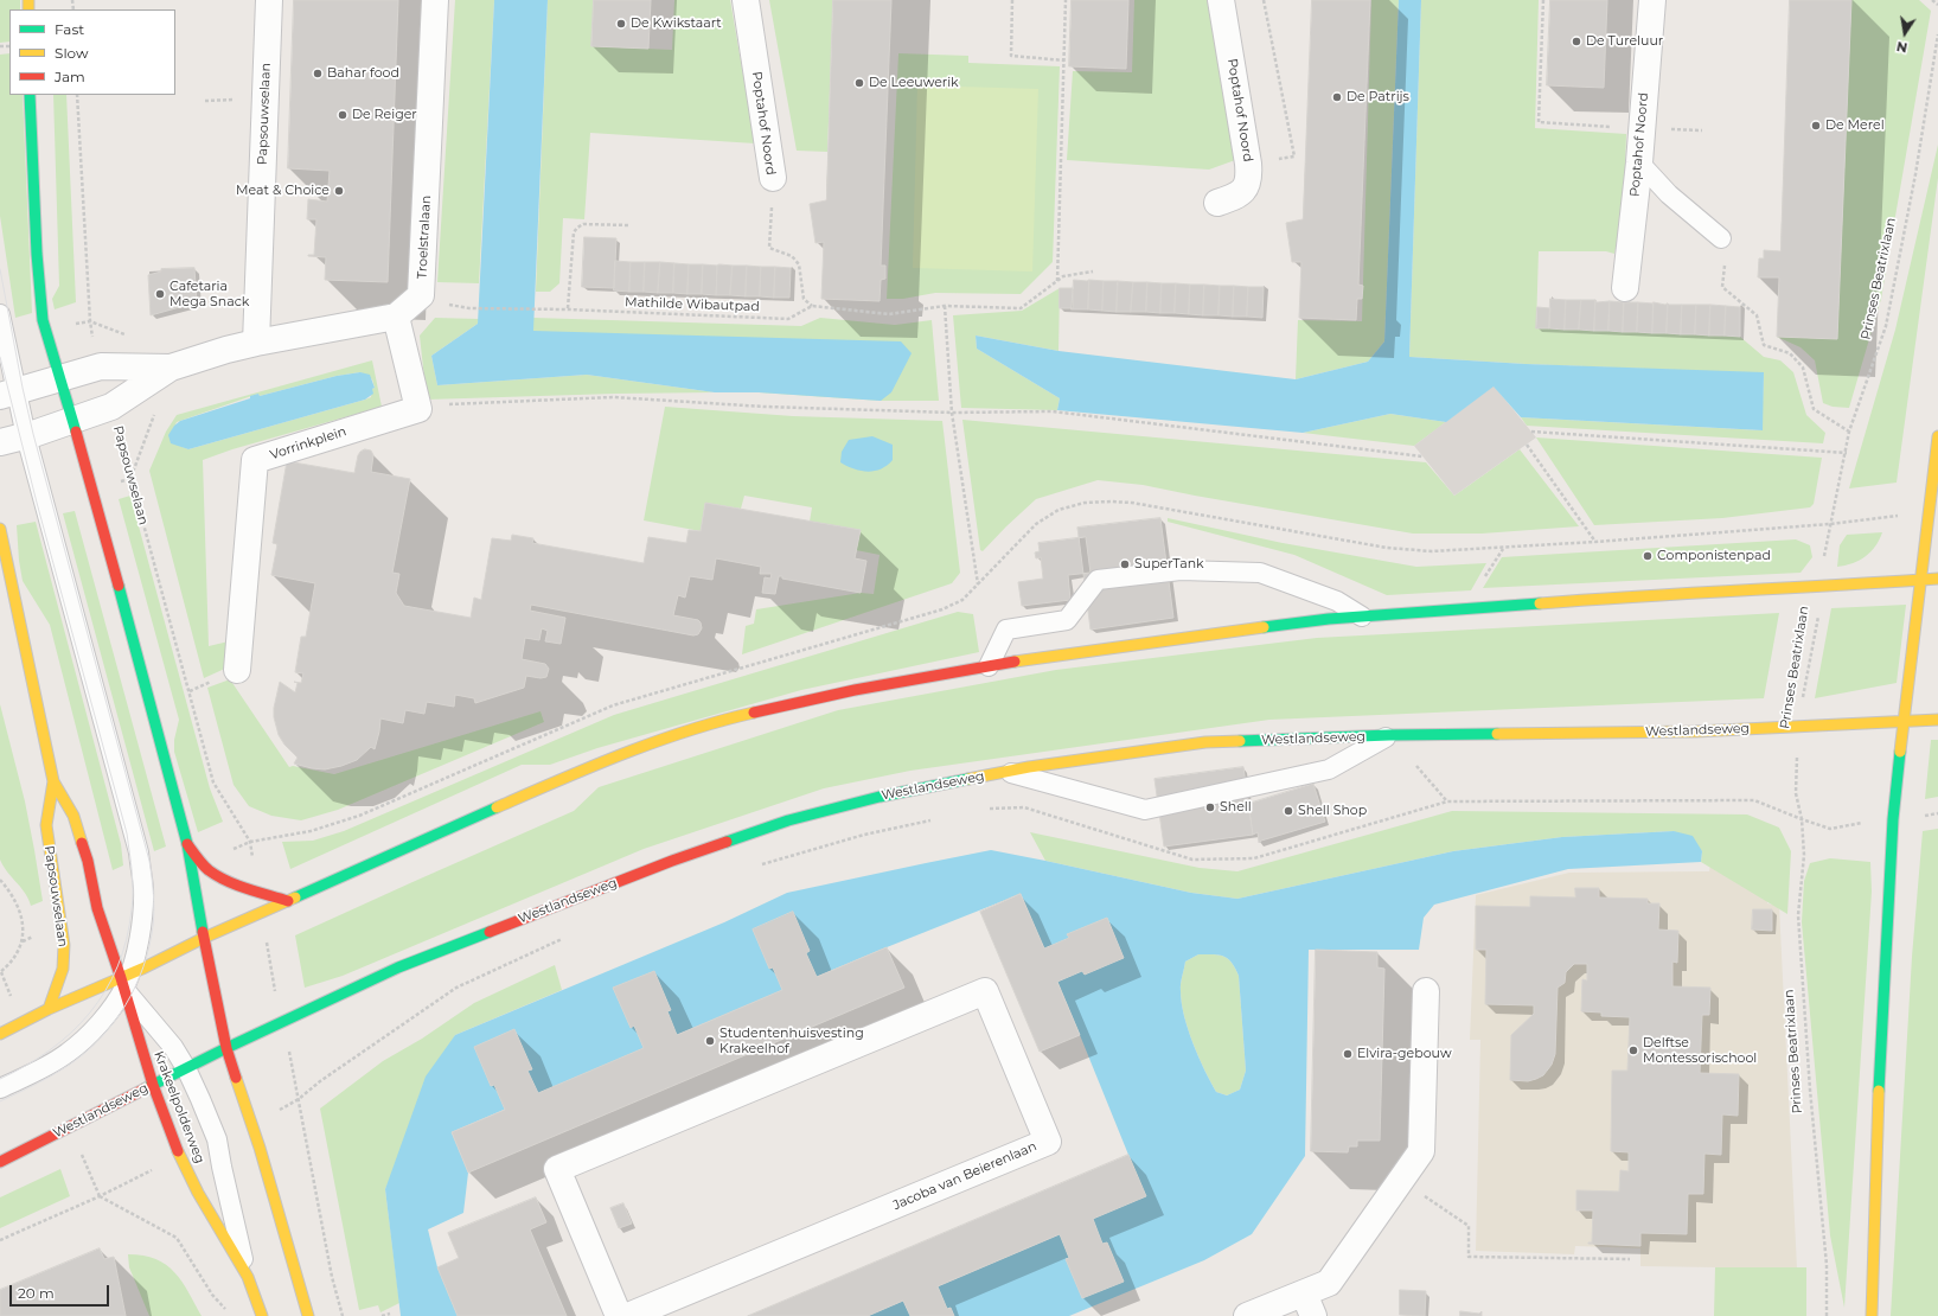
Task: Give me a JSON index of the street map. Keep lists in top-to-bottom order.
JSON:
{
  "streets": {
    "main road": ["Papsouwselaan", "Westlandseweg", "Krakeelpolderweg"],
    "street": [
      "Poptahof Noord",
      "Troelstralaan",
      "Vorrinkplein",
      "Jacoba van Beierenlaan"
    ],
    "path": ["Prinses Beatrixlaan", "Mathilde Wibautpad"]
  },
  "crossings": [
    ["Poptahof Noord", "Mathilde Wibautpad"],
    ["Papsouwselaan", "Krakeelpolderweg"],
    ["Prinses Beatrixlaan", "Westlandseweg"],
    ["Westlandseweg", "Krakeelpolderweg"]
  ],
  "places": [
    "De Kwikstaart",
    "De Tureluur",
    "Bahar food",
    "De Leeuwerik",
    "De Patrijs",
    "De Reiger",
    "De Merel",
    "Meat & Choice",
    "Cafetaria Mega Snack",
    "Componistenpad",
    "SuperTank",
    "Shell",
    "Shell Shop",
    "Studentenhuisvesting Krakeelhof",
    "Delftse Montessorischool",
    "Elvira-gebouw"
  ],
  "legend": ["Fast", "Slow", "Jam"],
  "scale_bar": "20 m",
  "north": "bottom"
}
